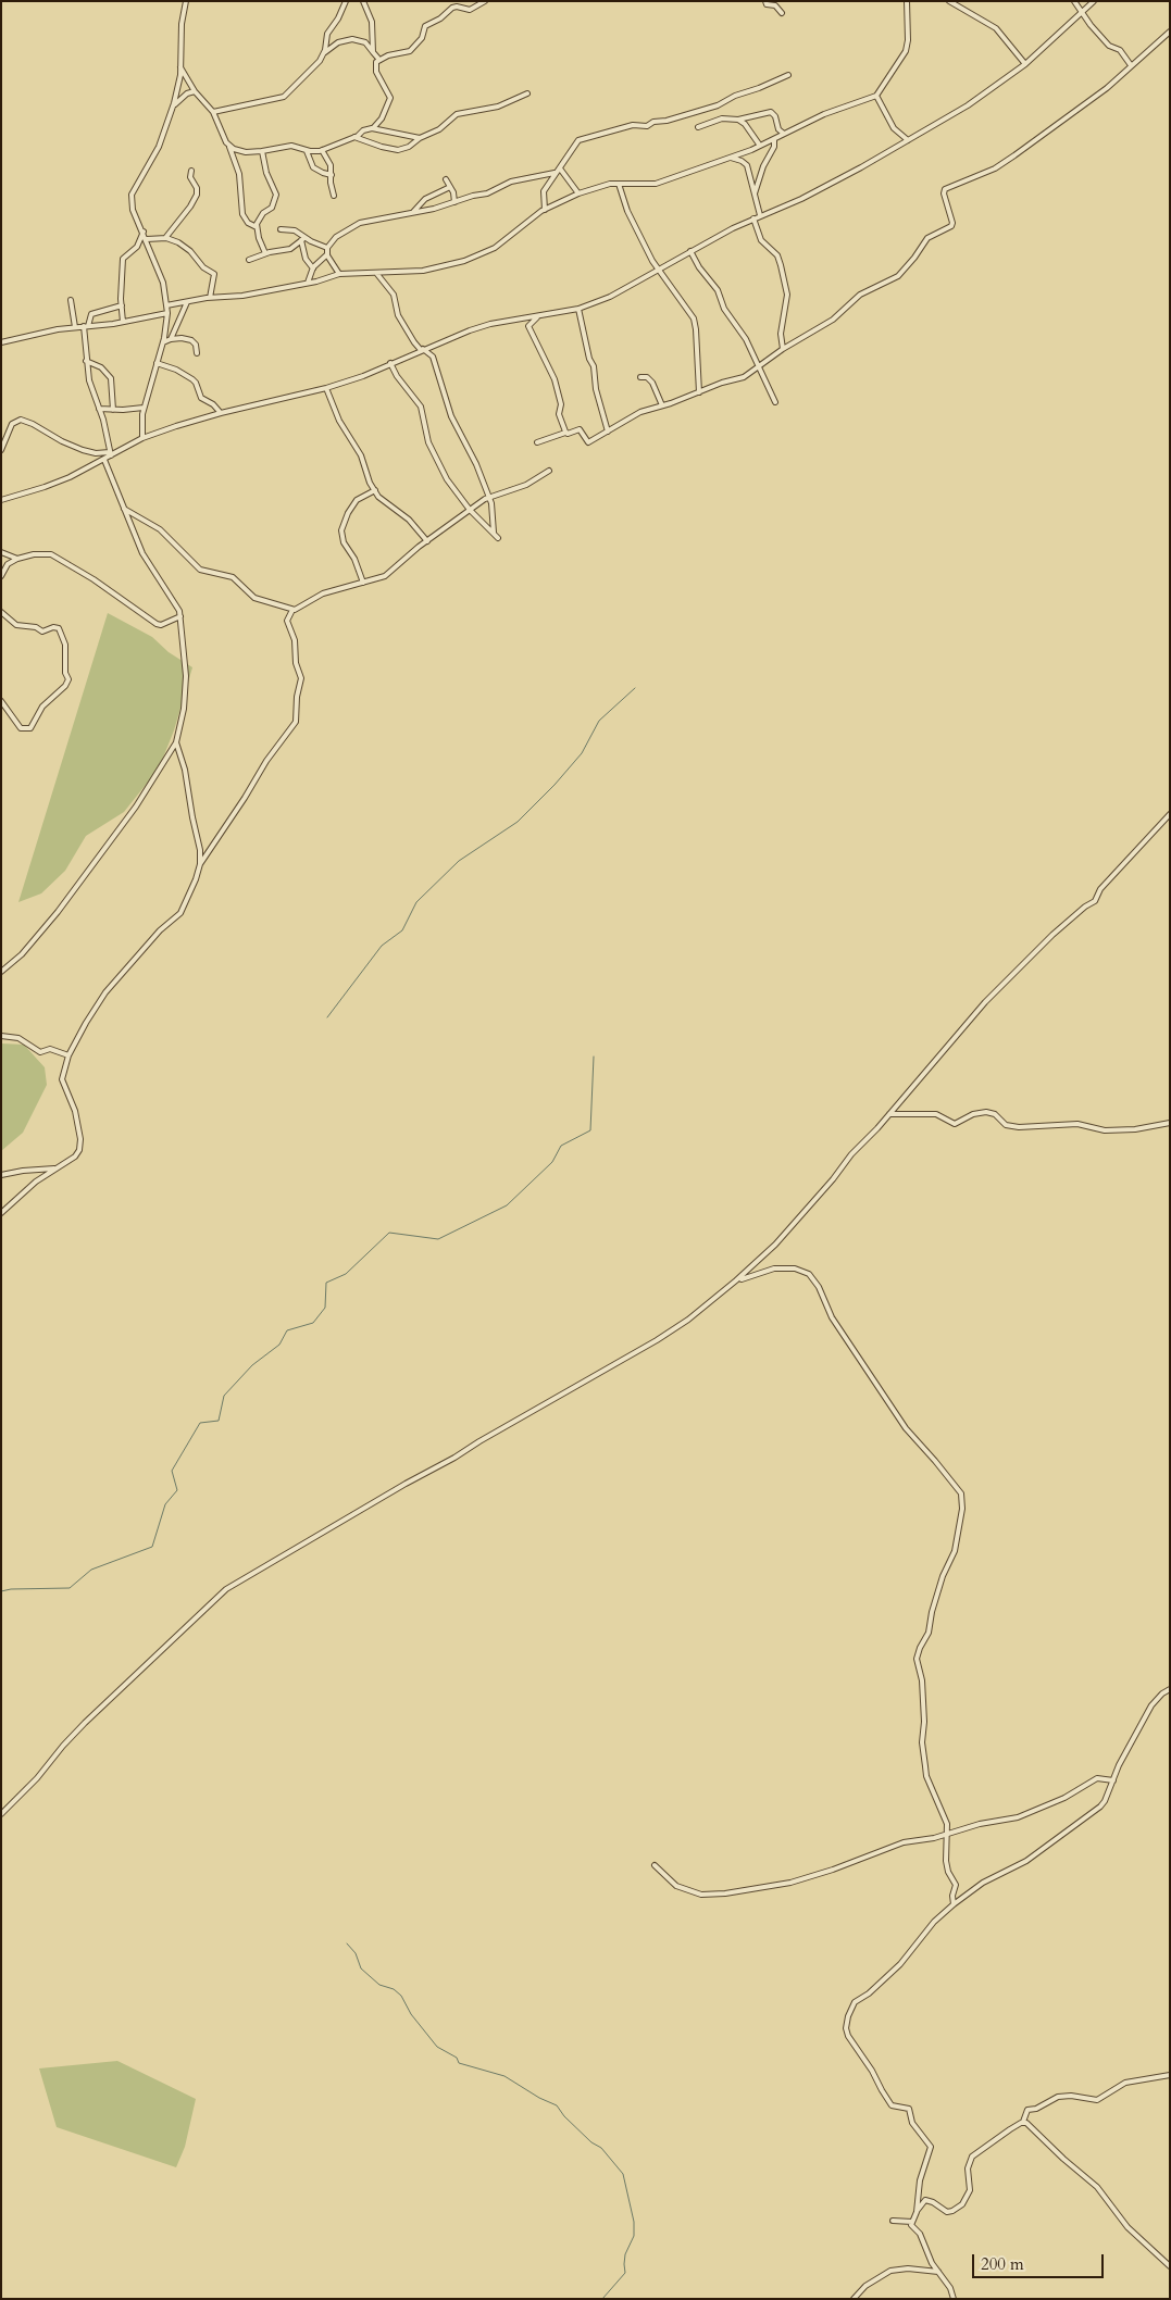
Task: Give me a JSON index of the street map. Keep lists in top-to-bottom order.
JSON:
{
  "scale_bar": "200 m"
}
